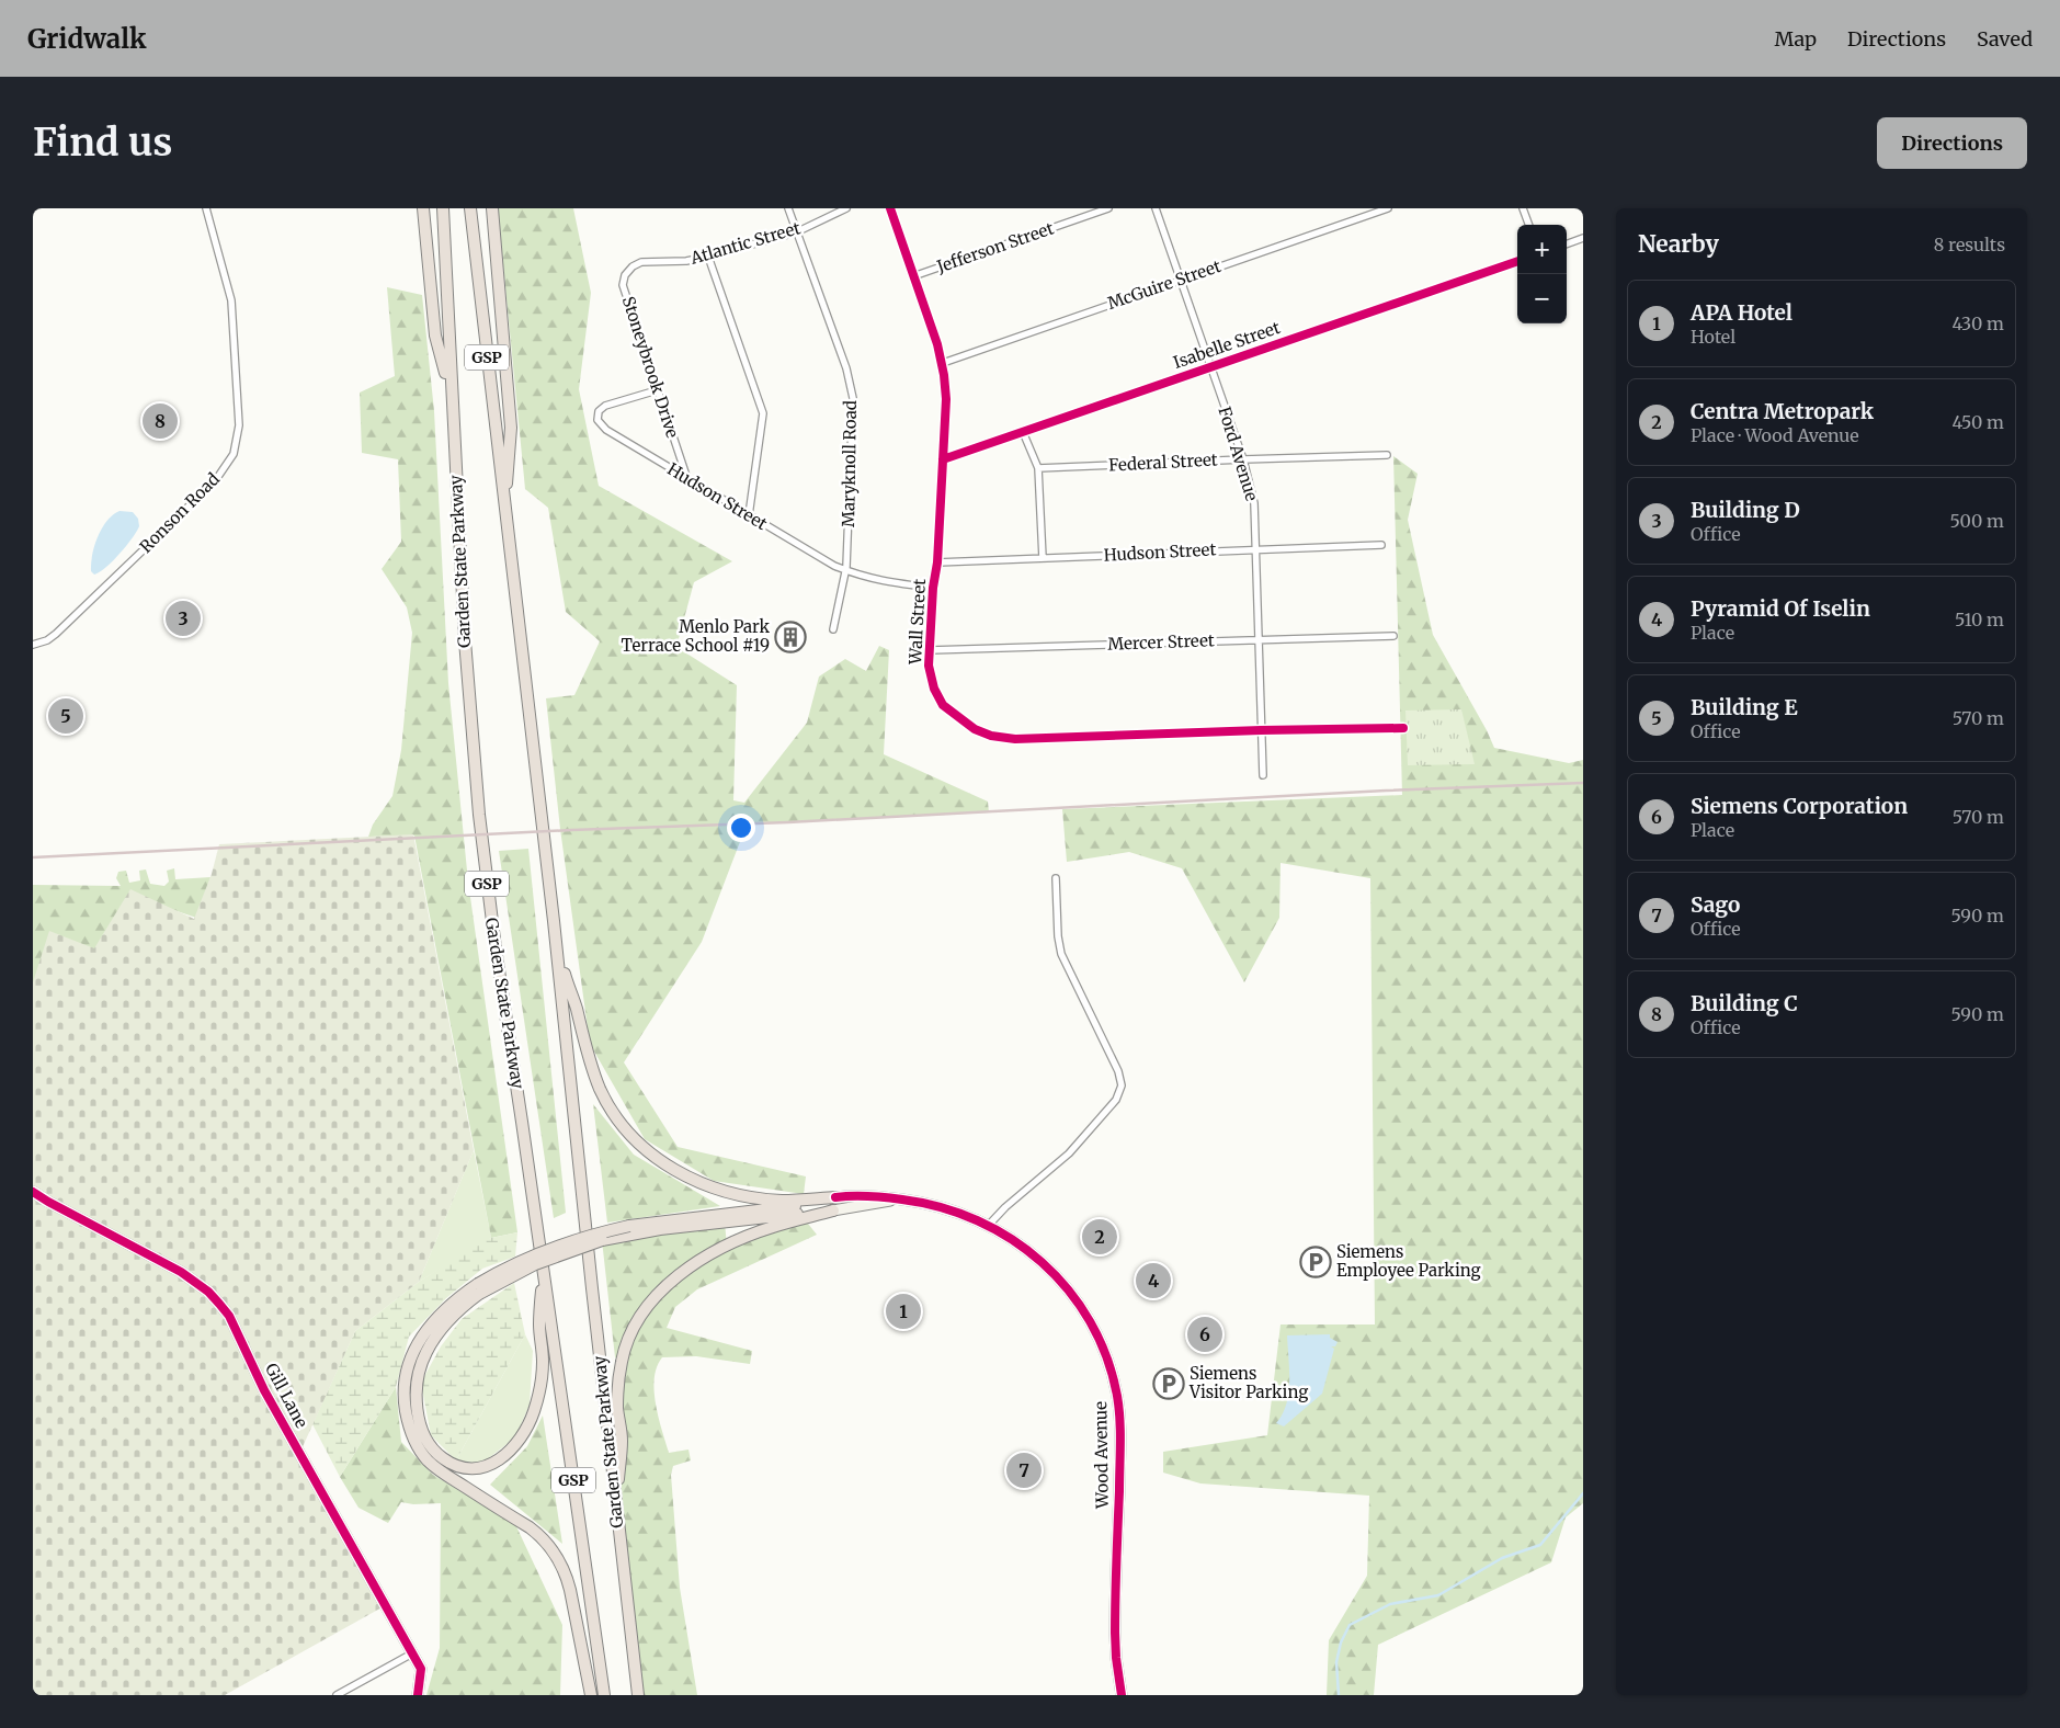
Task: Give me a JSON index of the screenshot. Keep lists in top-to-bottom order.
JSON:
{
  "streets": {
    "highway": ["GSP", "Garden State Parkway"],
    "street": [
      "Atlantic Street",
      "Jefferson Street",
      "McGuire Street",
      "Isabelle Street",
      "Stoneybrook Drive",
      "Ford Avenue",
      "Federal Street",
      "Maryknoll Road",
      "Hudson Street",
      "Ronson Road",
      "Wall Street",
      "Mercer Street",
      "Gill Lane",
      "Wood Avenue"
    ]
  },
  "crossings": [
    ["Atlantic Street", "Stoneybrook Drive"],
    ["Atlantic Street", "Maryknoll Road"],
    ["Jefferson Street", "Wall Street"],
    ["McGuire Street", "Ford Avenue"],
    ["McGuire Street", "Wall Street"],
    ["Isabelle Street", "Ford Avenue"],
    ["Isabelle Street", "Wall Street"],
    ["Stoneybrook Drive", "Hudson Street"],
    ["Ford Avenue", "Federal Street"],
    ["Ford Avenue", "Hudson Street"],
    ["Ford Avenue", "Wall Street"],
    ["Ford Avenue", "Mercer Street"],
    ["Maryknoll Road", "Hudson Street"],
    ["Hudson Street", "Wall Street"],
    ["Wall Street", "Mercer Street"]
  ],
  "places": {
    "building": ["Menlo Park Terrace School #19"],
    "parking": ["Siemens Employee Parking", "Siemens Visitor Parking"]
  },
  "page": {
    "header": "Gridwalk",
    "nav": ["Map", "Directions", "Saved"],
    "buttons": "Directions",
    "title": "Find us",
    "heading": ["Nearby", "8 results"],
    "map_buttons": ["+", "−"],
    "list": [
      {
        "mark": "1",
        "name": "APA Hotel",
        "note": "Hotel",
        "value": "430 m"
      },
      {
        "mark": "2",
        "name": "Centra Metropark",
        "note": "Place · Wood Avenue",
        "value": "450 m"
      },
      {
        "mark": "3",
        "name": "Building D",
        "note": "Office",
        "value": "500 m"
      },
      {
        "mark": "4",
        "name": "Pyramid Of Iselin",
        "note": "Place",
        "value": "510 m"
      },
      {
        "mark": "5",
        "name": "Building E",
        "note": "Office",
        "value": "570 m"
      },
      {
        "mark": "6",
        "name": "Siemens Corporation",
        "note": "Place",
        "value": "570 m"
      },
      {
        "mark": "7",
        "name": "Sago",
        "note": "Office",
        "value": "590 m"
      },
      {
        "mark": "8",
        "name": "Building C",
        "note": "Office",
        "value": "590 m"
      }
    ],
    "pins": [
      "8",
      "3",
      "5",
      "2",
      "4",
      "1",
      "6",
      "7"
    ]
  }
}
